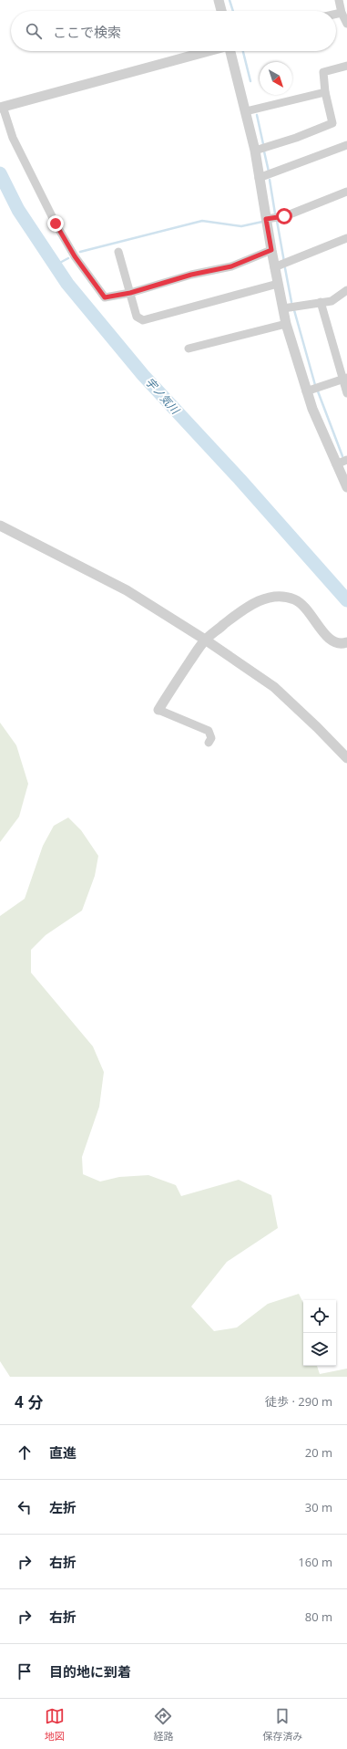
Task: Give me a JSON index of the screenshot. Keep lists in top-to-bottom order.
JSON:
{
  "water": ["宇ノ気川"],
  "north": "bottom right",
  "page": {
    "search": "ここで検索",
    "heading": ["4 分", "徒歩 · 290 m"],
    "list": [
      ["直進", "20 m"],
      ["左折", "30 m"],
      ["右折", "160 m"],
      ["右折", "80 m"],
      "目的地に到着"
    ],
    "nav": ["地図", "経路", "保存済み"]
  }
}
